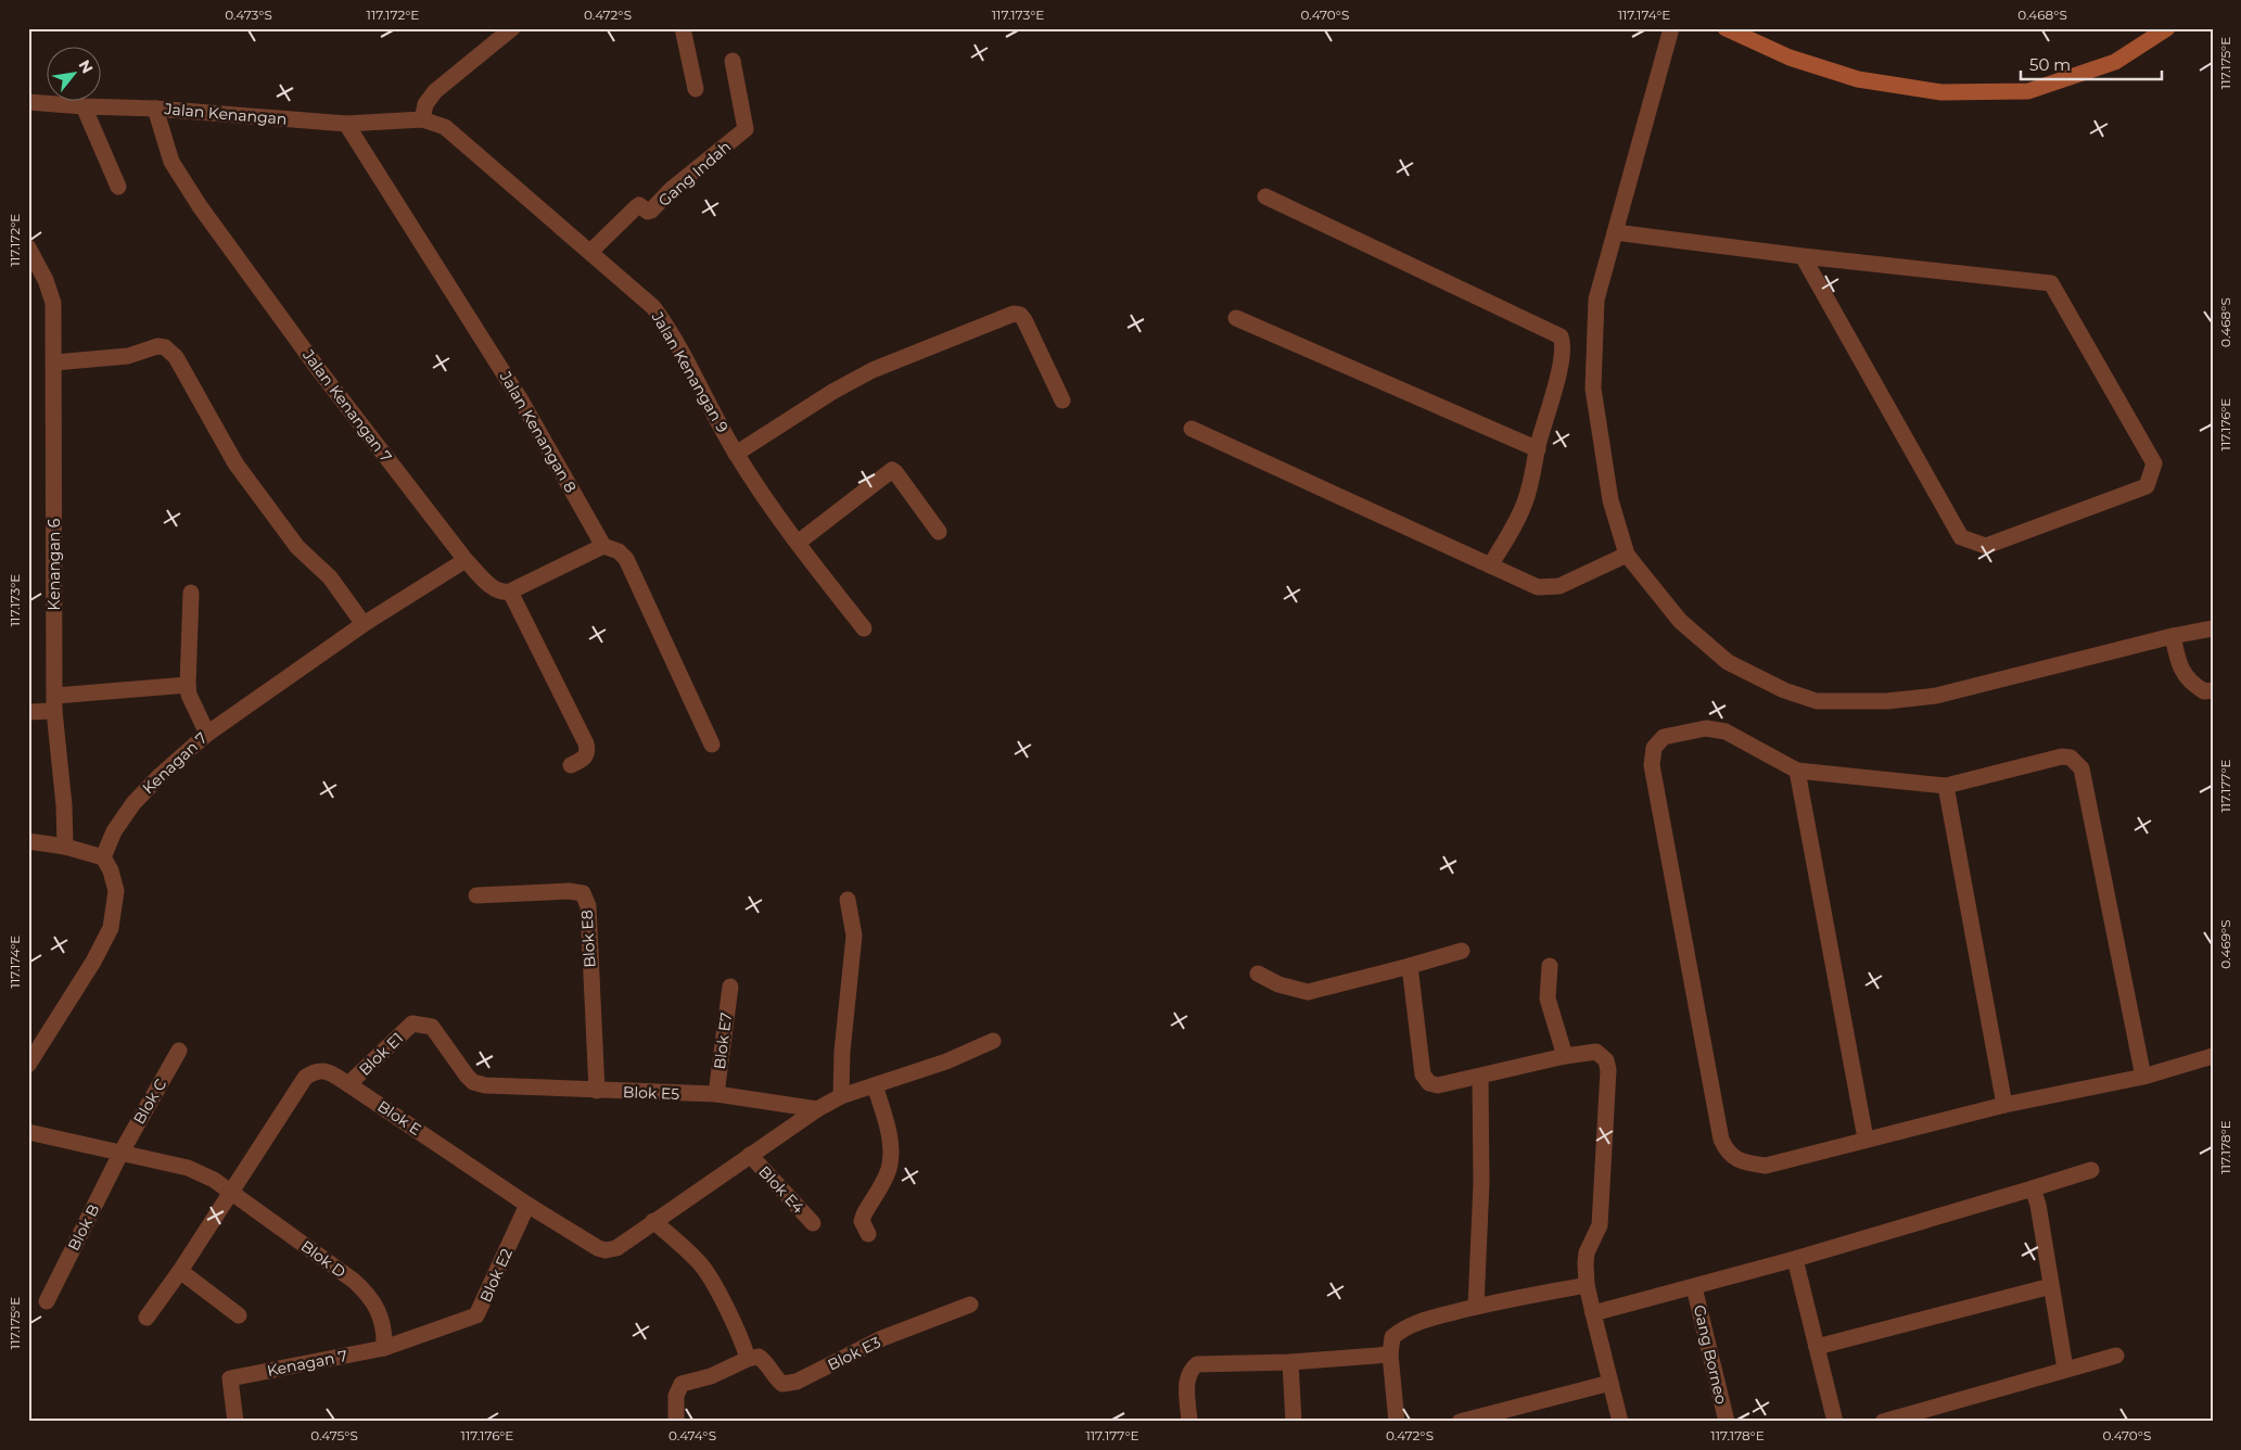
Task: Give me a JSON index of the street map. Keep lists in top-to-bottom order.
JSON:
{
  "streets": {
    "street": [
      "Jalan Kenangan",
      "Gang Indah",
      "Jalan Kenangan 9",
      "Jalan Kenangan 7",
      "Jalan Kenangan 8",
      "Kenangan 6",
      "Kenagan 7",
      "Blok E8",
      "Blok E7",
      "Blok E1",
      "Blok E5",
      "Blok C",
      "Blok E",
      "Blok E4",
      "Blok B",
      "Blok D",
      "Blok E2",
      "Blok E3",
      "Gang Borneo"
    ]
  },
  "crossings": [
    ["Jalan Kenangan", "Jalan Kenangan 9"],
    ["Jalan Kenangan", "Jalan Kenangan 7"],
    ["Jalan Kenangan", "Jalan Kenangan 8"],
    ["Gang Indah", "Jalan Kenangan 9"],
    ["Jalan Kenangan 7", "Kenagan 7"],
    ["Kenagan 7", "Blok D"],
    ["Kenagan 7", "Blok E2"],
    ["Blok E8", "Blok E5"],
    ["Blok E7", "Blok E5"],
    ["Blok E1", "Blok E5"],
    ["Blok E1", "Blok E"],
    ["Blok C", "Blok B"],
    ["Blok E", "Blok D"],
    ["Blok E", "Blok E2"],
    ["Blok D", "Blok E2"]
  ],
  "scale_bar": "50 m",
  "north": "top right",
  "coordinates": [
    "0.473°S",
    "117.172°E",
    "0.472°S",
    "117.173°E",
    "0.470°S",
    "117.174°E",
    "0.468°S",
    "117.175°E",
    "117.176°E",
    "117.177°E",
    "0.469°S",
    "117.178°E",
    "0.475°S",
    "0.474°S"
  ]
}
